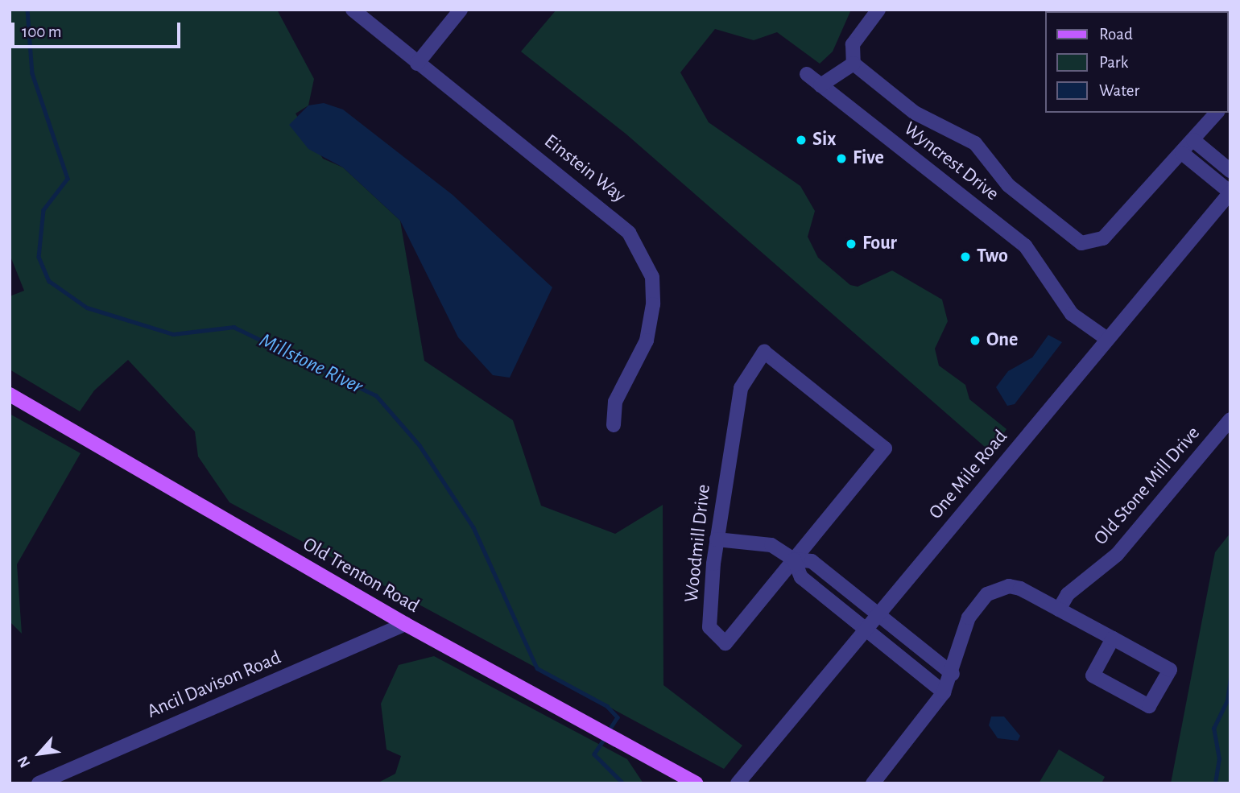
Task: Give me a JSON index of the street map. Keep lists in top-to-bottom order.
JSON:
{
  "streets": {
    "main road": ["Old Trenton Road"],
    "street": [
      "Wyncrest Drive",
      "Einstein Way",
      "One Mile Road",
      "Old Stone Mill Drive",
      "Woodmill Drive",
      "Ancil Davison Road"
    ]
  },
  "crossings": [
    ["Wyncrest Drive", "One Mile Road"],
    ["Old Trenton Road", "Ancil Davison Road"]
  ],
  "water": ["Millstone River"],
  "places": [
    "Six",
    "Five",
    "Four",
    "Two",
    "One"
  ],
  "legend": ["Road", "Park", "Water"],
  "scale_bar": "100 m",
  "north": "bottom left"
}
